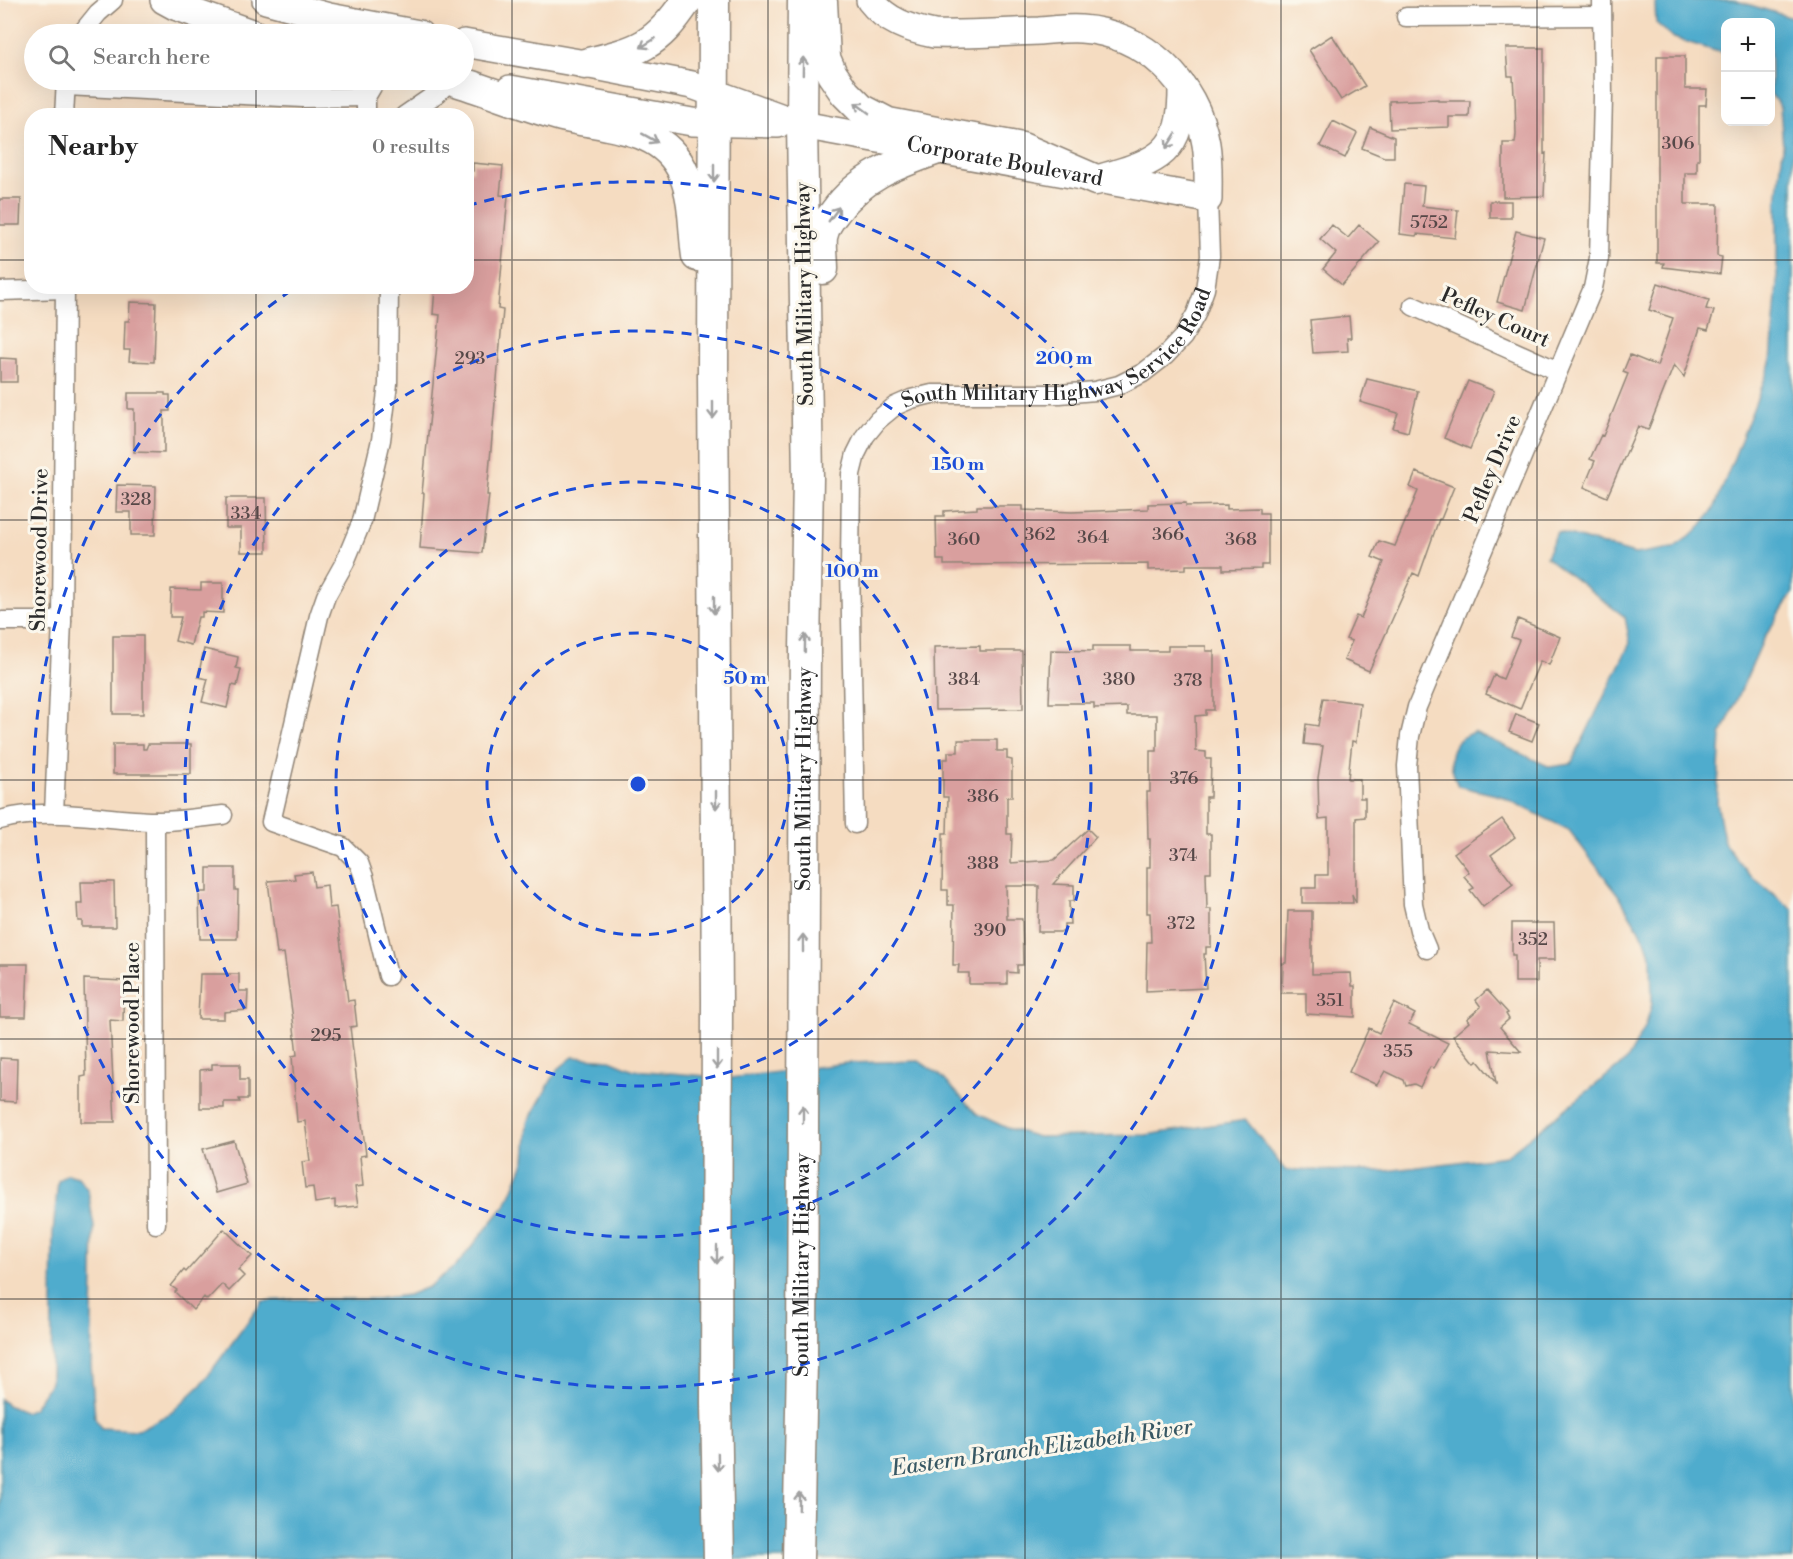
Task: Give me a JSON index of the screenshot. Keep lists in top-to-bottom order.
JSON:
{
  "streets": {
    "main road": ["South Military Highway"],
    "street": [
      "Corporate Boulevard",
      "Pefley Court",
      "South Military Highway Service Road",
      "Pefley Drive",
      "Shorewood Drive",
      "Shorewood Place"
    ]
  },
  "crossings": [
    ["Corporate Boulevard", "South Military Highway"],
    ["Corporate Boulevard", "South Military Highway Service Road"],
    ["Pefley Court", "Pefley Drive"]
  ],
  "water": ["Eastern Branch Elizabeth River"],
  "house_numbers": [
    "306",
    "5752",
    "293",
    "328",
    "334",
    "362",
    "366",
    "364",
    "360",
    "368",
    "384",
    "380",
    "378",
    "376",
    "386",
    "374",
    "388",
    "372",
    "390",
    "352",
    "351",
    "295",
    "355"
  ],
  "page": {
    "map_buttons": ["+", "−"],
    "search": "Search here",
    "heading": ["Nearby", "0 results"]
  },
  "rings": [
    "200 m",
    "150 m",
    "100 m",
    "50 m"
  ]
}
